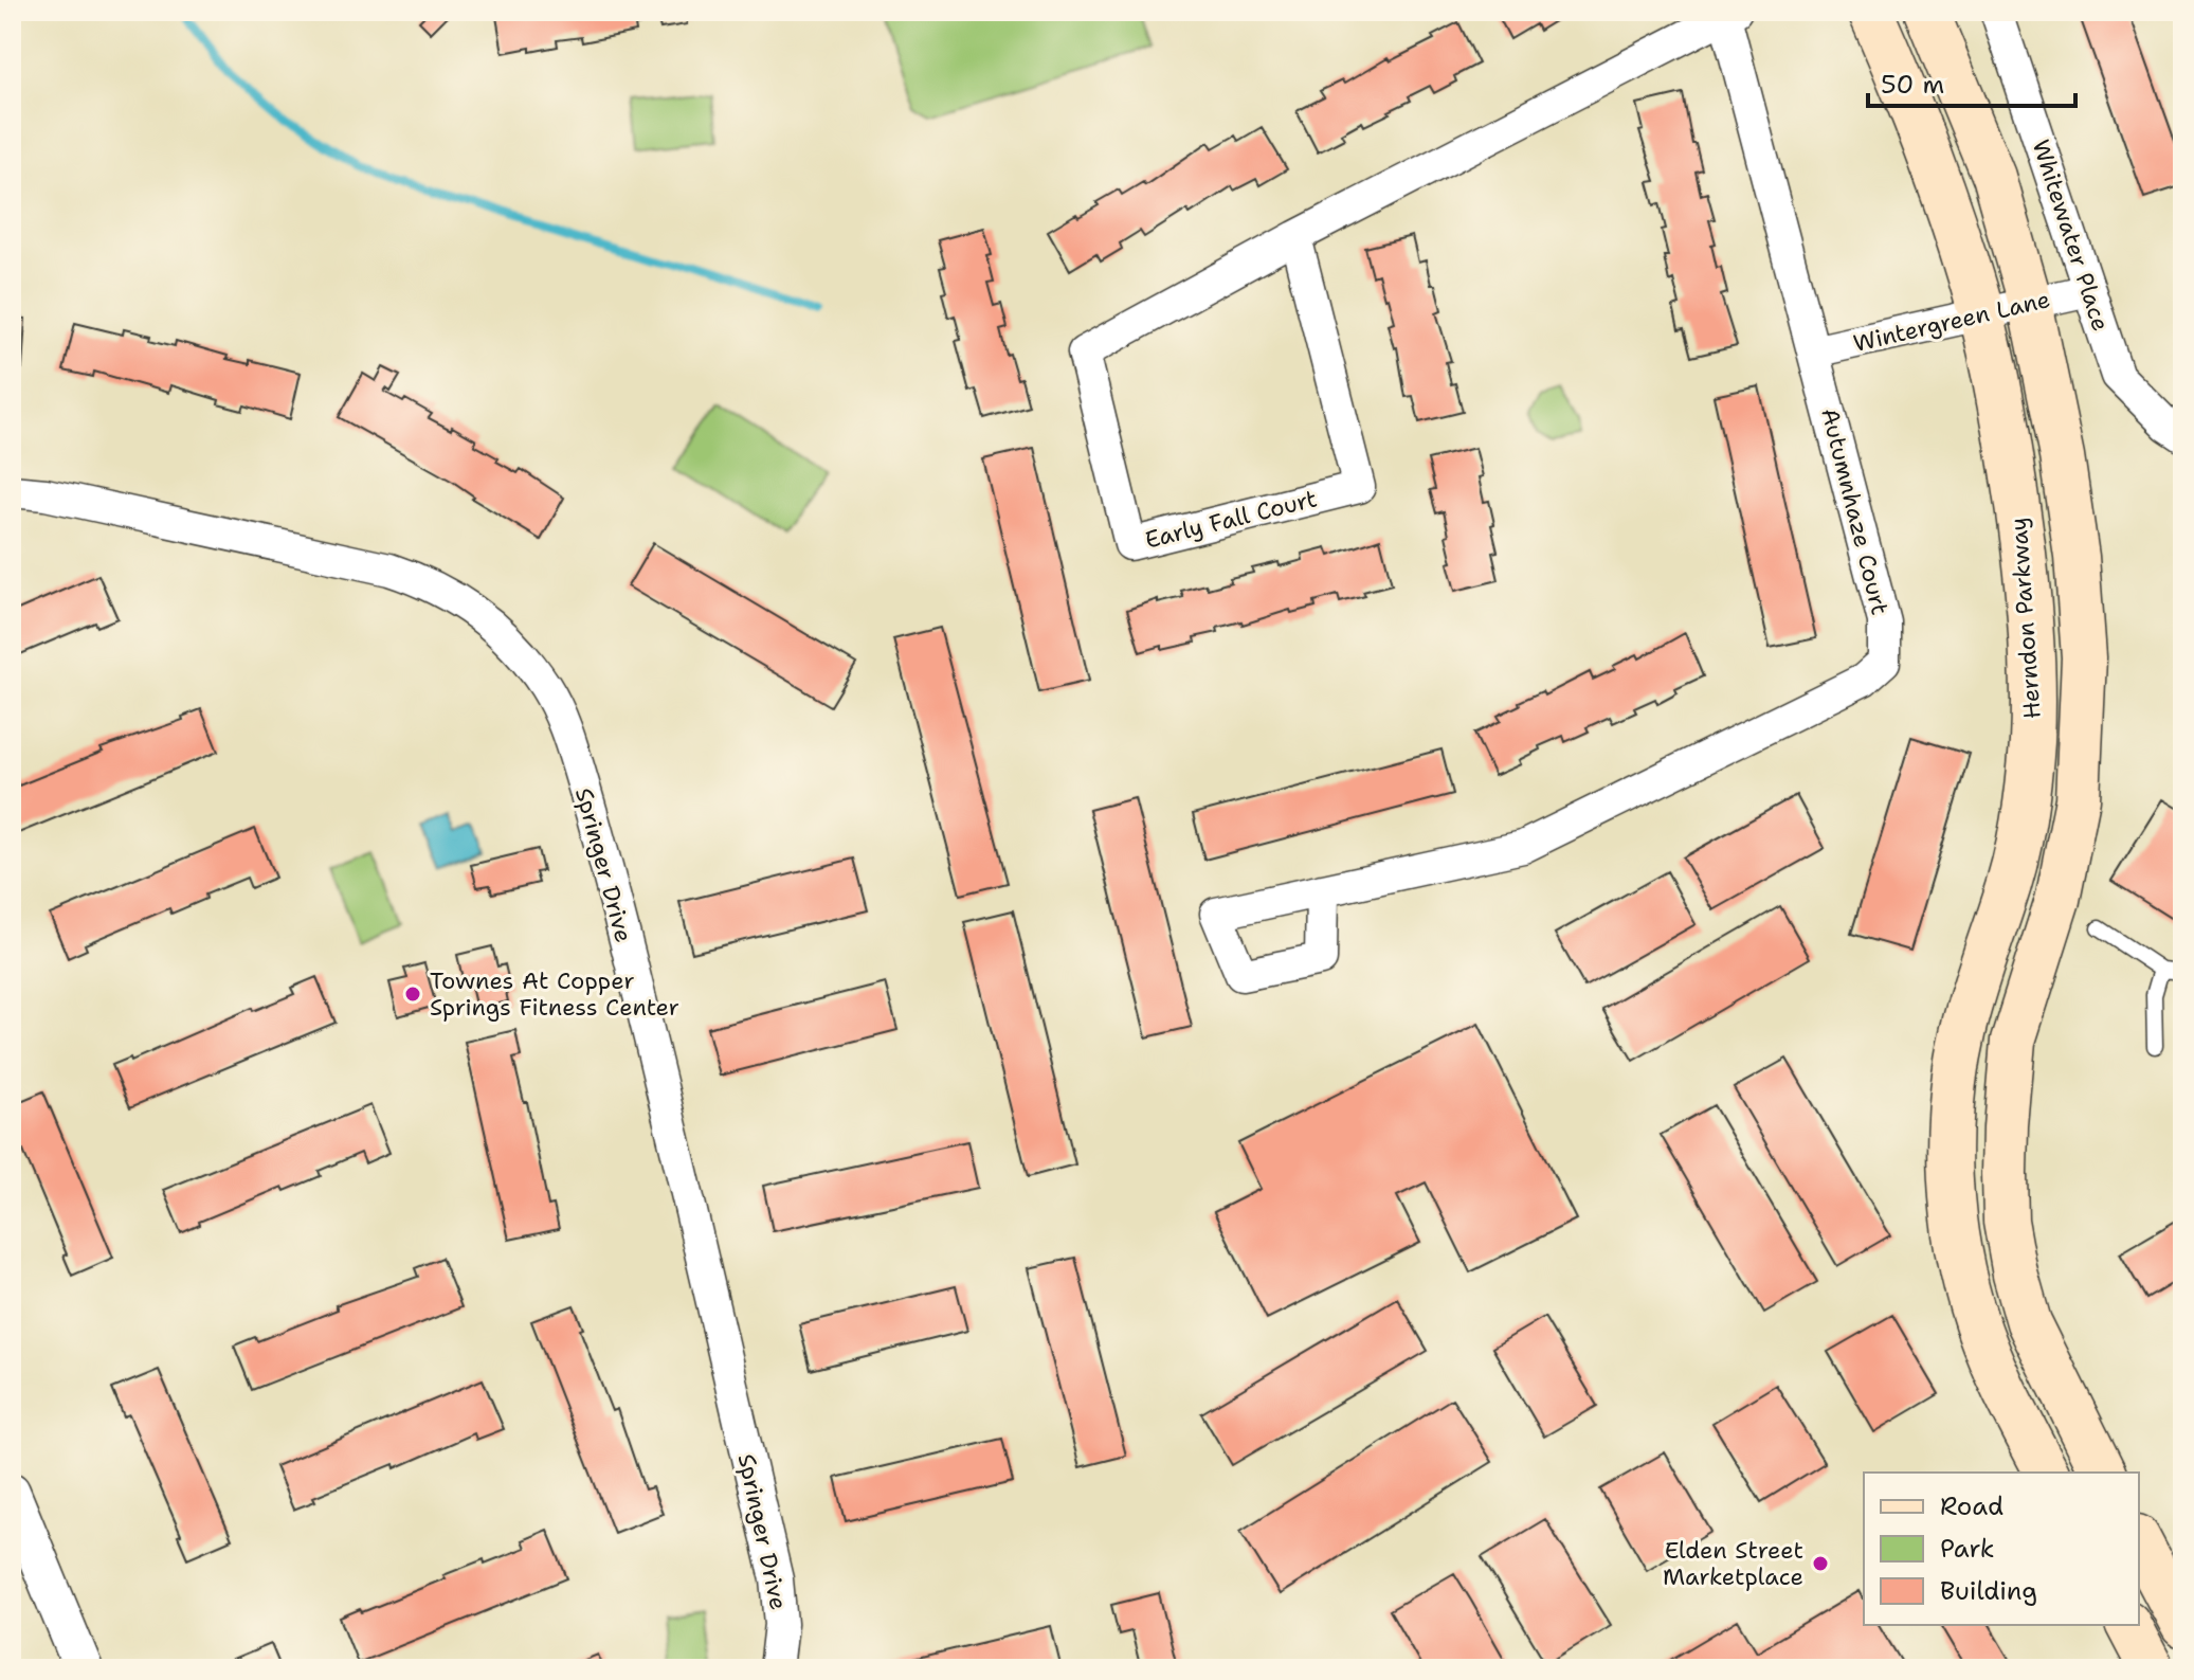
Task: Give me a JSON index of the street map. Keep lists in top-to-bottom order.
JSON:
{
  "streets": {
    "main road": ["Herndon Parkway"],
    "street": [
      "Whitewater Place",
      "Wintergreen Lane",
      "Autumnhaze Court",
      "Early Fall Court",
      "Springer Drive"
    ]
  },
  "crossings": [
    ["Whitewater Place", "Wintergreen Lane"],
    ["Wintergreen Lane", "Autumnhaze Court"],
    ["Wintergreen Lane", "Herndon Parkway"],
    ["Autumnhaze Court", "Early Fall Court"]
  ],
  "places": ["Townes At Copper Springs Fitness Center", "Elden Street Marketplace"],
  "legend": ["Road", "Park", "Building"],
  "scale_bar": "50 m"
}
